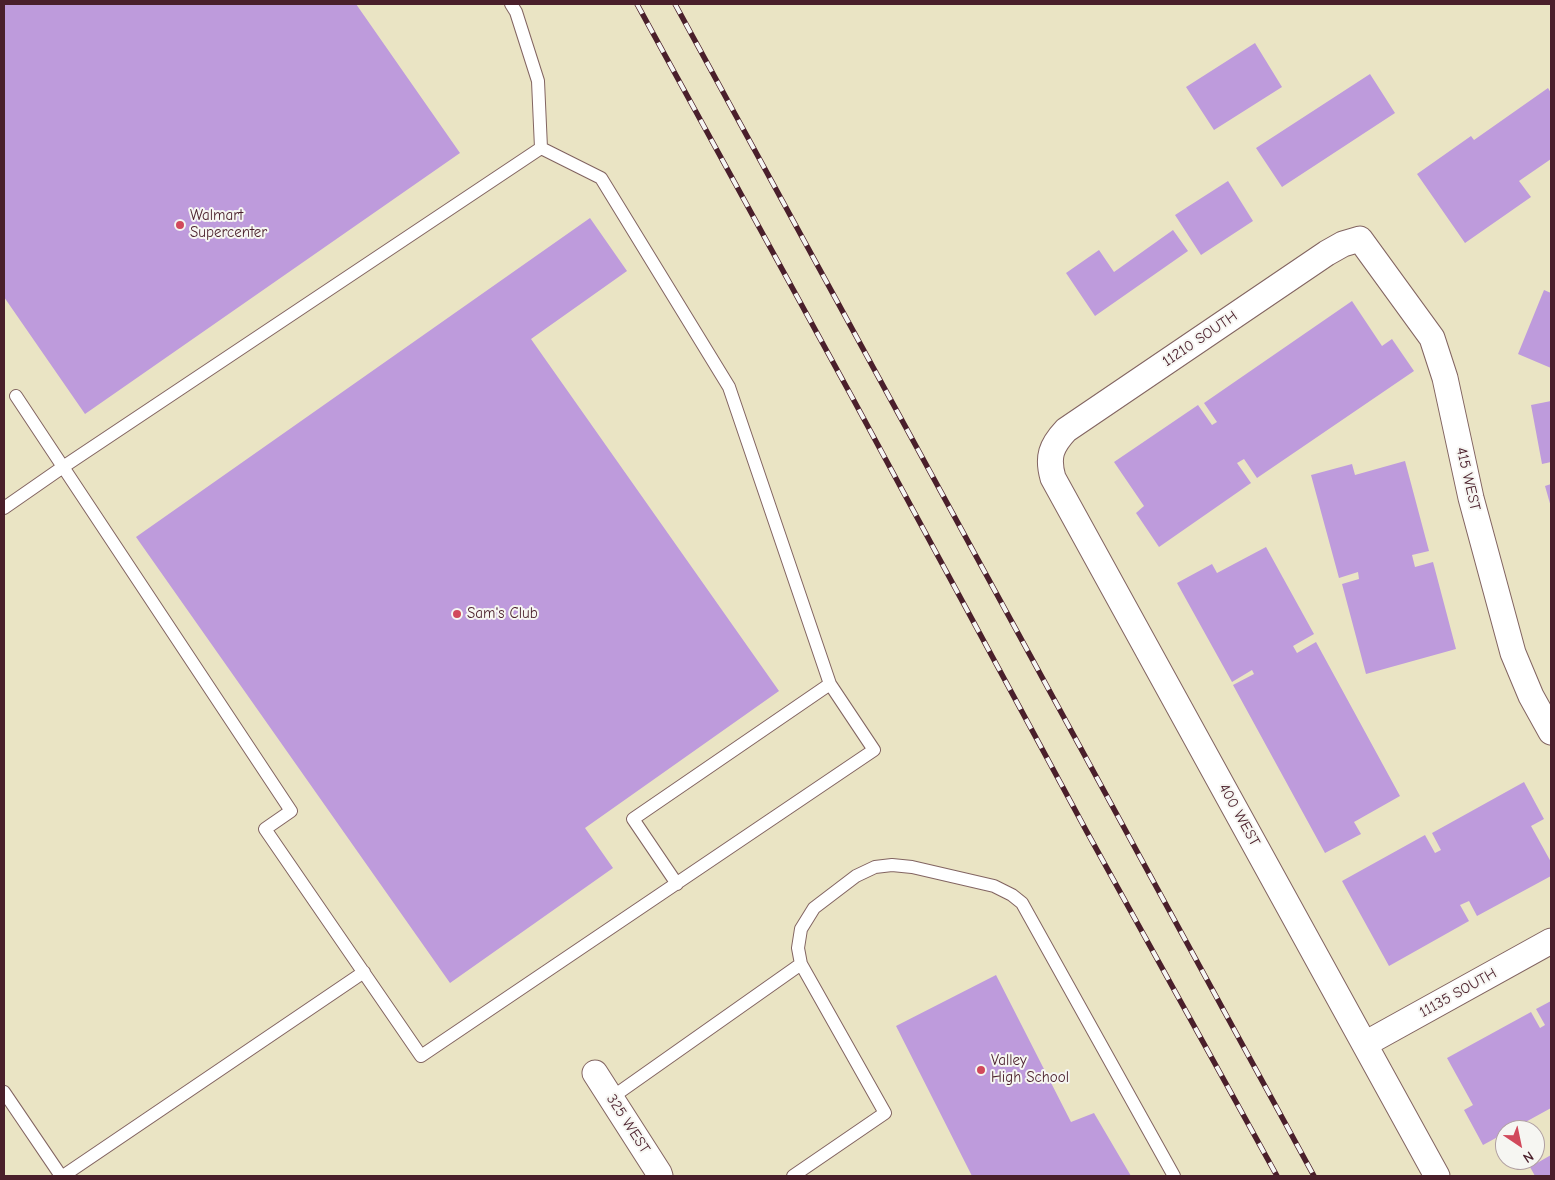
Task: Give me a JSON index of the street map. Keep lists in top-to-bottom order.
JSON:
{
  "streets": {
    "street": [
      "11210 SOUTH",
      "415 WEST",
      "400 WEST",
      "11135 SOUTH",
      "325 WEST"
    ]
  },
  "crossings": [
    ["11210 SOUTH", "415 WEST"],
    ["11210 SOUTH", "400 WEST"],
    ["400 WEST", "11135 SOUTH"]
  ],
  "places": ["Walmart Supercenter", "Sam's Club", "Valley High School"],
  "north": "bottom right"
}
